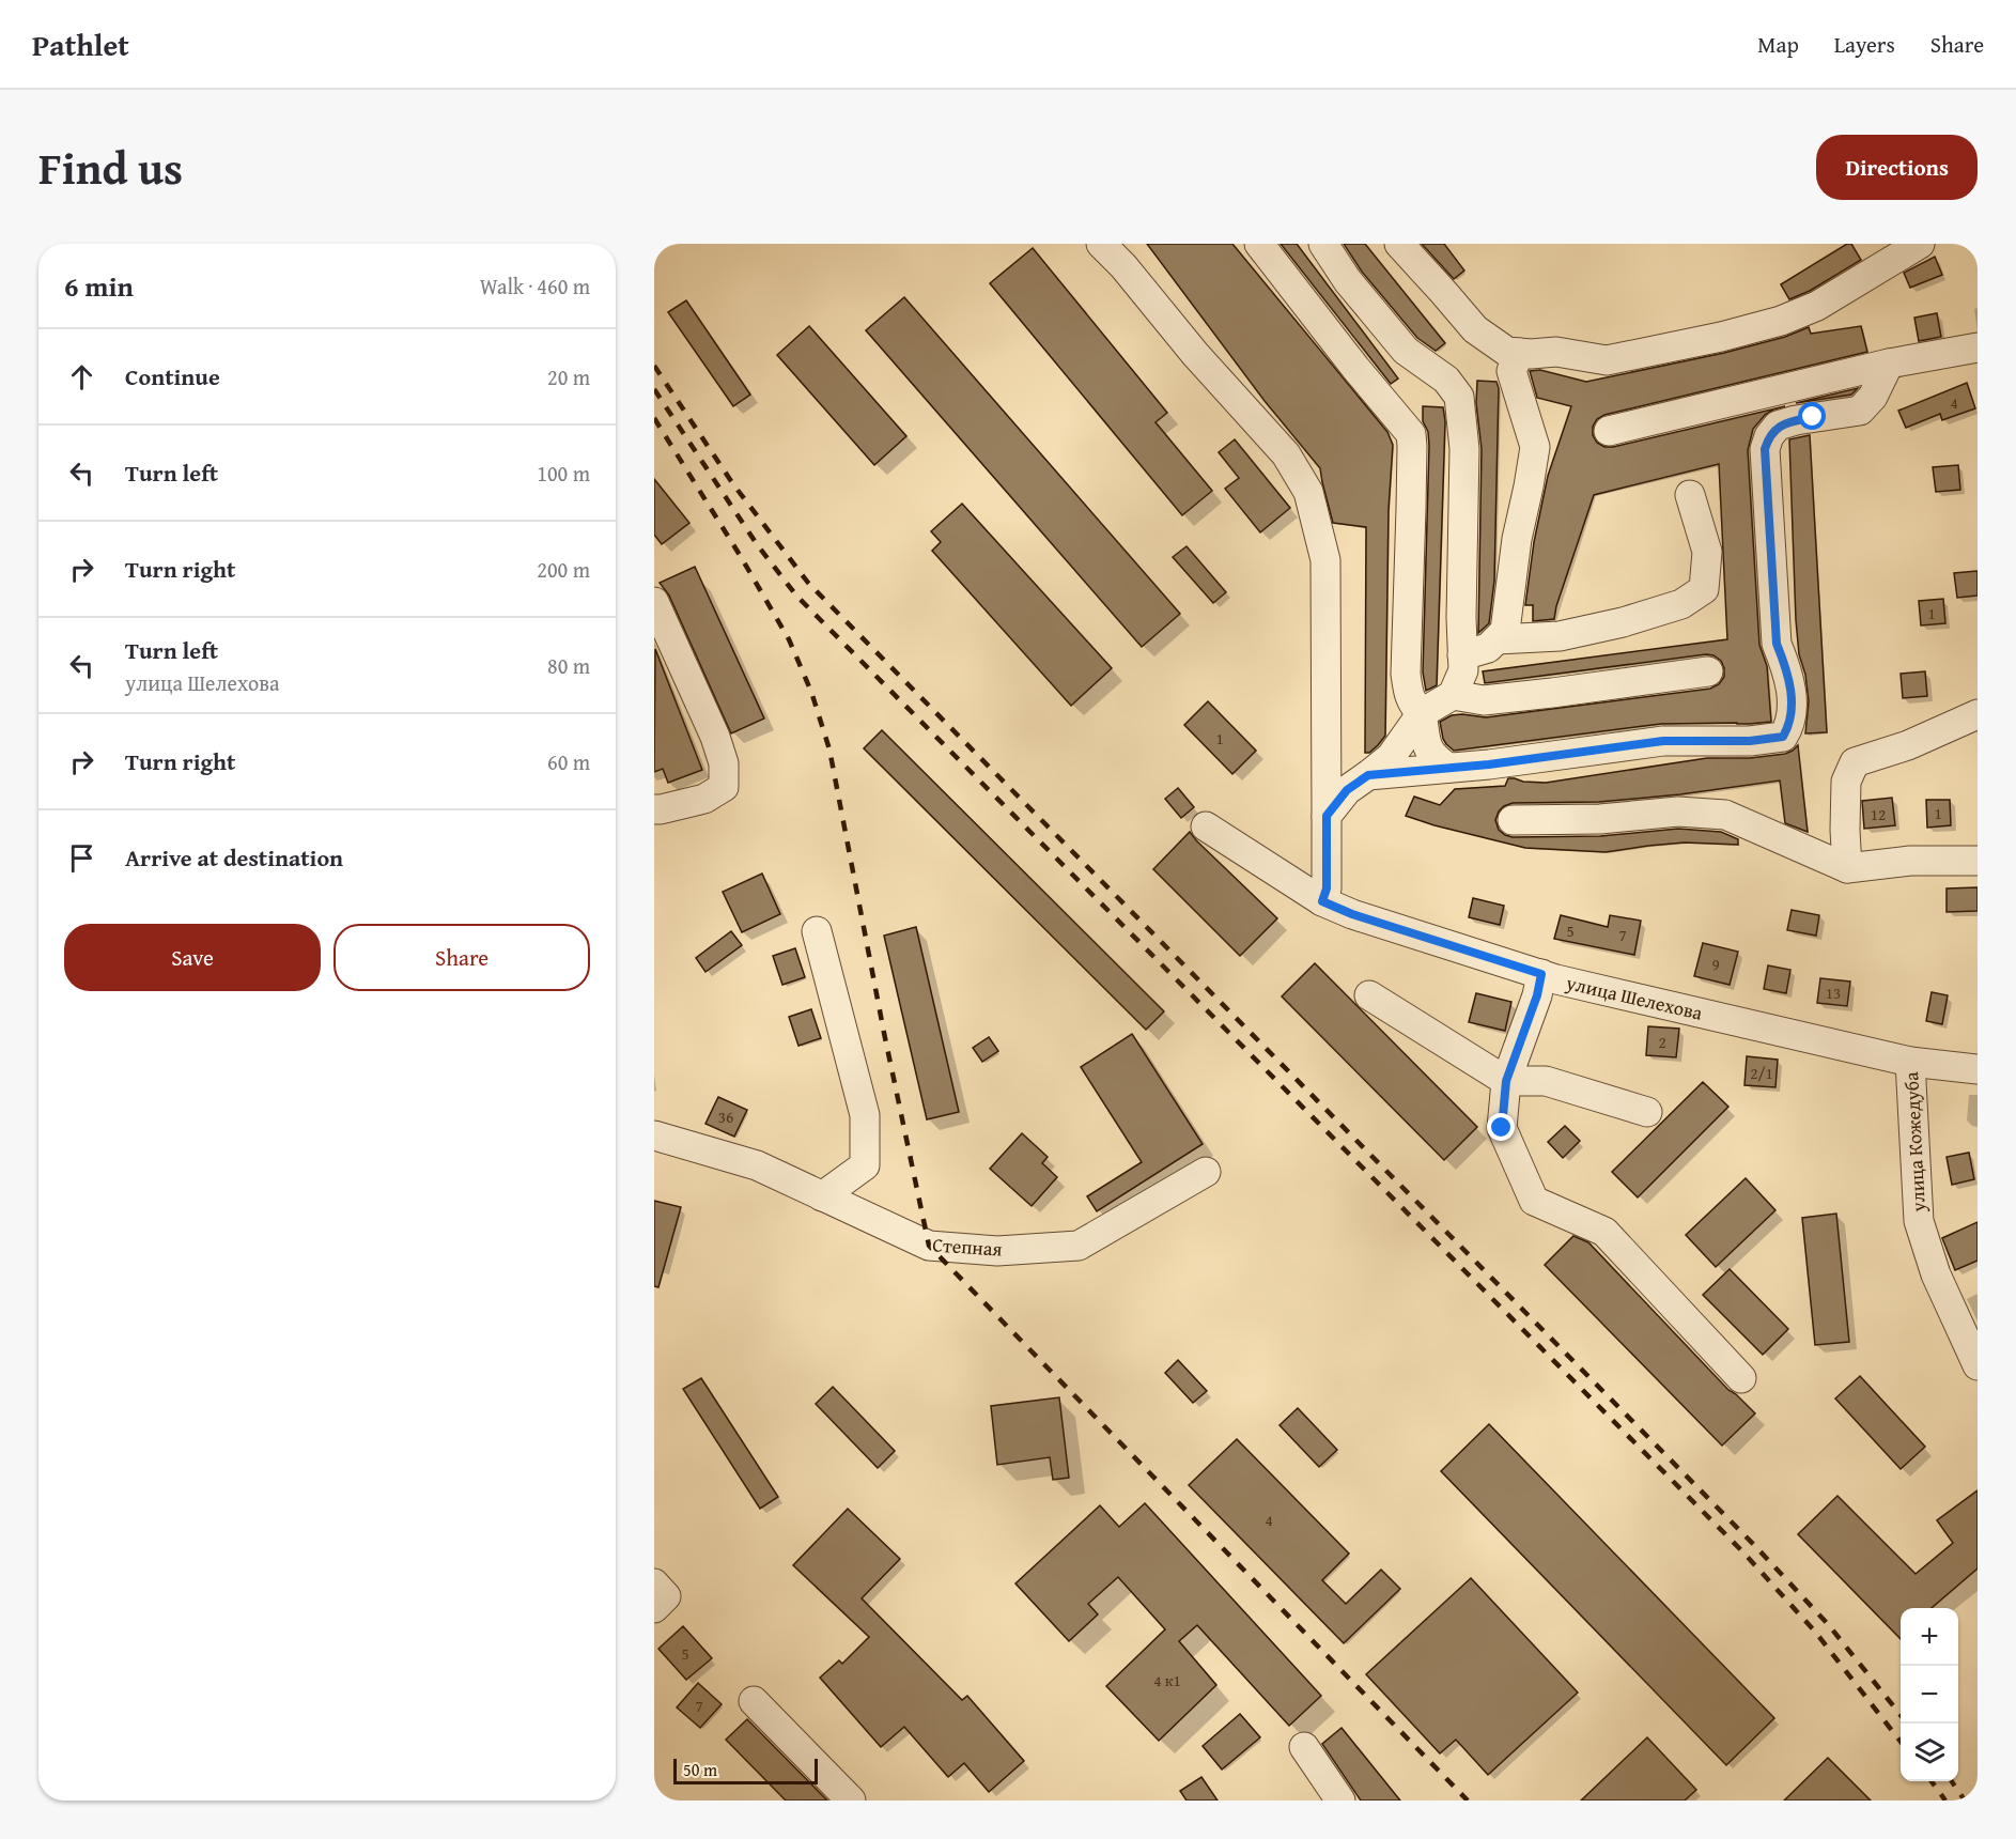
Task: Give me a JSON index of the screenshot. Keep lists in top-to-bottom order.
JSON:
{
  "streets": {
    "street": ["улица Шелехова", "улица Кожедуба", "Степная"]
  },
  "crossings": [
    ["улица Шелехова", "улица Кожедуба"]
  ],
  "house_numbers": [
    "4",
    "1",
    "1",
    "1",
    "12",
    "5",
    "7",
    "9",
    "13",
    "2",
    "2/1",
    "36",
    "4",
    "5",
    "4 к1",
    "7"
  ],
  "scale_bar": "50 m",
  "page": {
    "header": "Pathlet",
    "nav": ["Map", "Layers", "Share"],
    "title": "Find us",
    "buttons": [
      "Directions",
      ["Save", "Share"]
    ],
    "heading": ["6 min", "Walk · 460 m"],
    "list": [
      ["Continue", "20 m"],
      ["Turn left", "100 m"],
      ["Turn right", "200 m"],
      ["Turn left", "улица Шелехова", "80 m"],
      ["Turn right", "60 m"],
      "Arrive at destination"
    ],
    "map_buttons": ["+", "−"],
    "scale": "50 m"
  }
}
